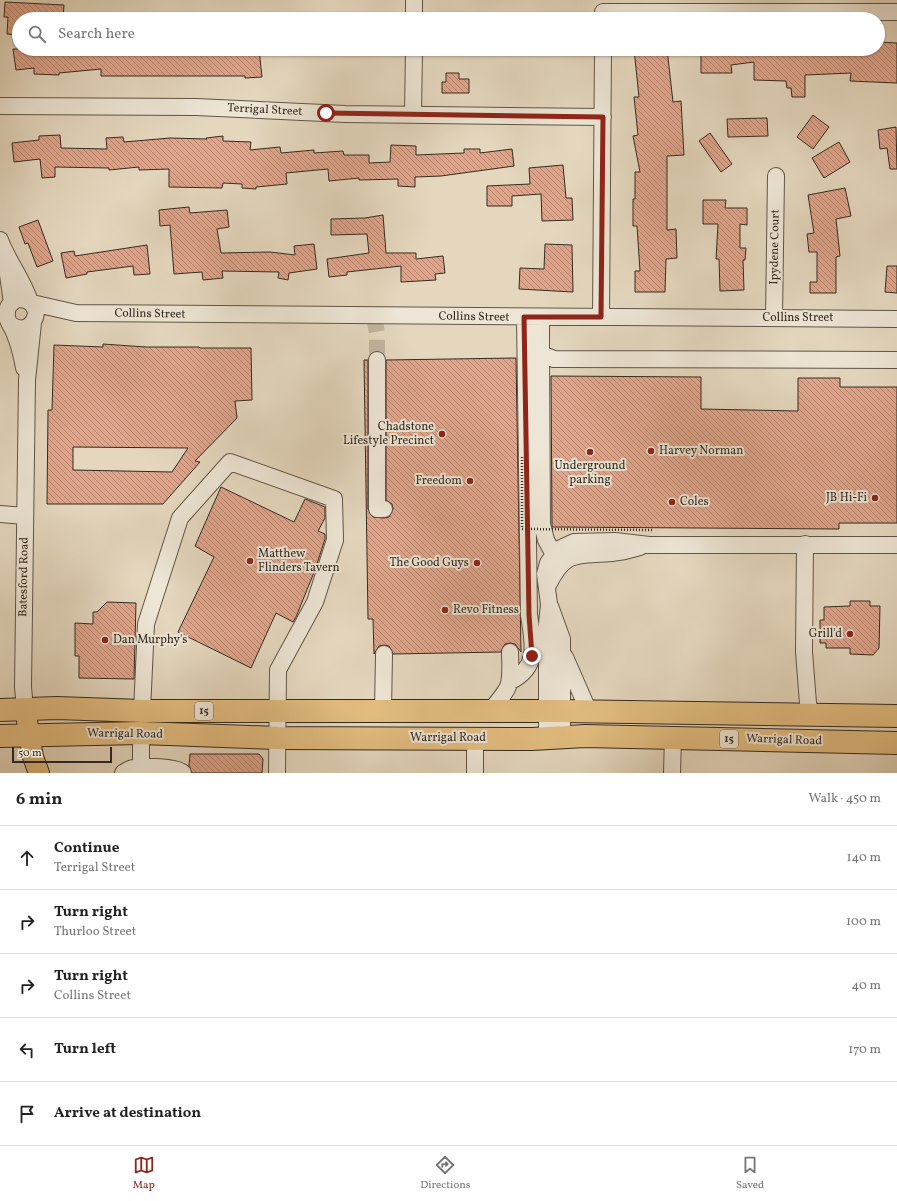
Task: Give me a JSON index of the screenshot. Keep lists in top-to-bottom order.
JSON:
{
  "streets": {
    "highway": ["15", "Warrigal Road"],
    "main road": ["Batesford Road"],
    "street": ["Terrigal Street", "Ipydene Court", "Collins Street"]
  },
  "crossings": [
    ["Ipydene Court", "Collins Street"],
    ["Collins Street", "Batesford Road"],
    ["Batesford Road", "Warrigal Road"]
  ],
  "places": [
    "Chadstone Lifestyle Precinct",
    "Harvey Norman",
    "Underground parking",
    "Freedom",
    "JB Hi-Fi",
    "Coles",
    "Matthew Flinders Tavern",
    "The Good Guys",
    "Revo Fitness",
    "Grill'd",
    "Dan Murphy's"
  ],
  "scale_bar": "50 m",
  "page": {
    "search": "Search here",
    "scale": "50 m",
    "heading": ["6 min", "Walk · 450 m"],
    "list": [
      ["Continue", "Terrigal Street", "140 m"],
      ["Turn right", "Thurloo Street", "100 m"],
      ["Turn right", "Collins Street", "40 m"],
      ["Turn left", "170 m"],
      "Arrive at destination"
    ],
    "nav": ["Map", "Directions", "Saved"]
  }
}
